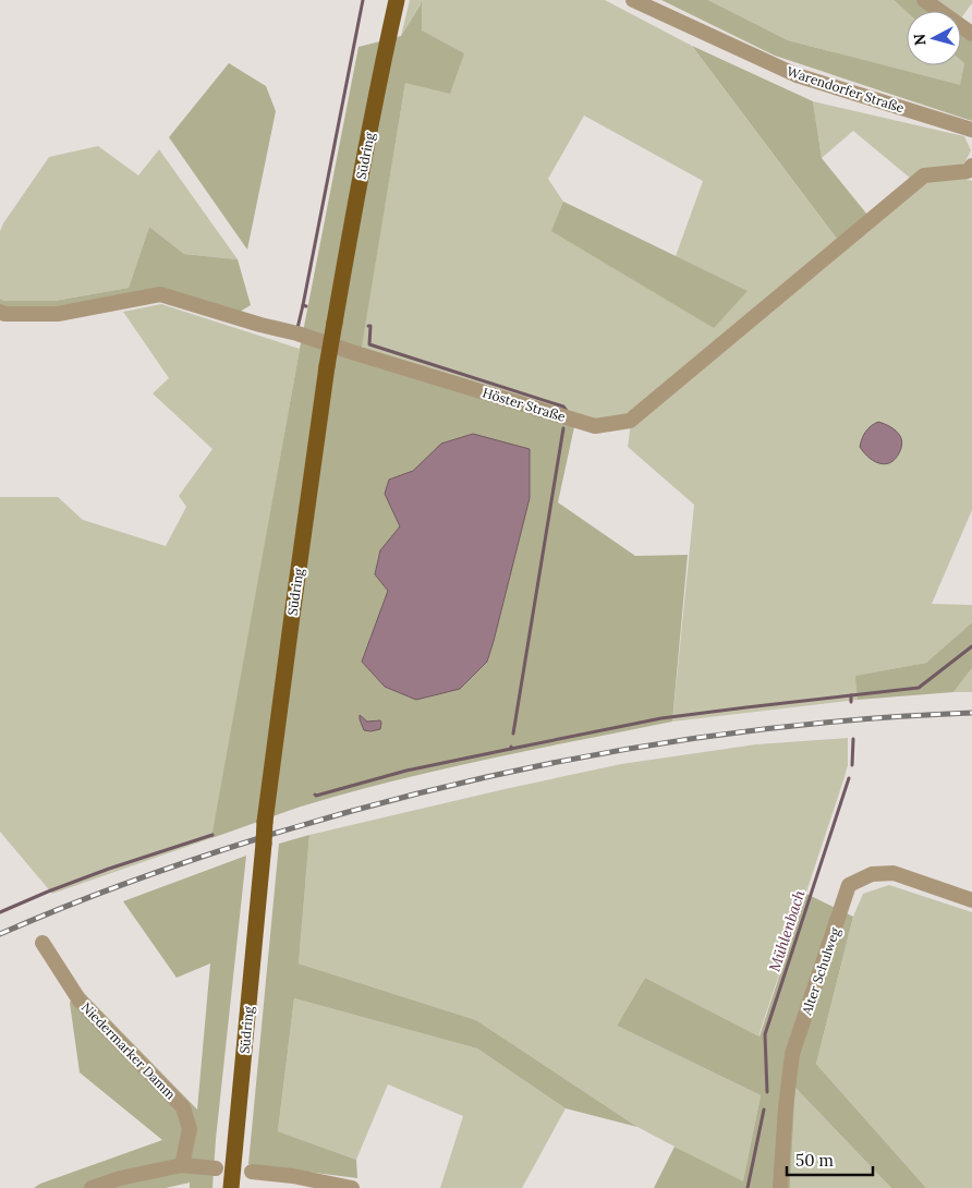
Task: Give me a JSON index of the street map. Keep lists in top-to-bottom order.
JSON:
{
  "streets": {
    "main road": ["Südring"],
    "street": [
      "Warendorfer Straße",
      "Höster Straße",
      "Alter Schulweg",
      "Niedermarker Damm"
    ]
  },
  "water": ["Mühlenbach"],
  "scale_bar": "50 m",
  "north": "left"
}
